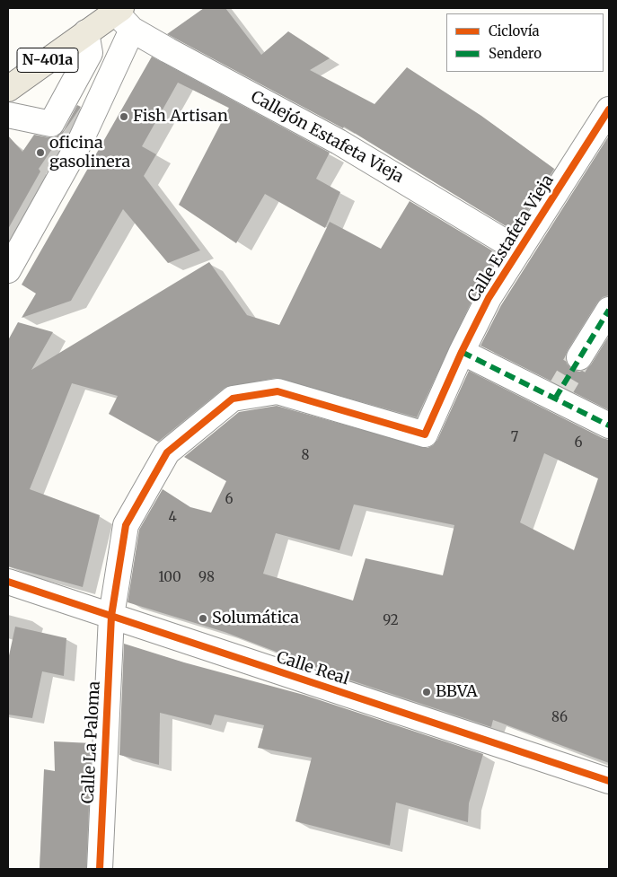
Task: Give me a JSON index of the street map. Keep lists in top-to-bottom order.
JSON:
{
  "streets": {
    "main road": ["N-401a"],
    "street": [
      "Callejón Estafeta Vieja",
      "Calle Estafeta Vieja",
      "Calle Real",
      "Calle La Paloma"
    ]
  },
  "crossings": [
    ["N-401a", "Callejón Estafeta Vieja"],
    ["Callejón Estafeta Vieja", "Calle Estafeta Vieja"],
    ["Calle Estafeta Vieja", "Calle Real"],
    ["Calle Estafeta Vieja", "Calle La Paloma"],
    ["Calle Real", "Calle La Paloma"]
  ],
  "places": [
    "Fish Artisan",
    "oficina gasolinera",
    "Solumática",
    "BBVA"
  ],
  "house_numbers": [
    "7",
    "6",
    "8",
    "6",
    "4",
    "100",
    "98",
    "92",
    "86"
  ],
  "legend": ["Ciclovía", "Sendero"]
}
